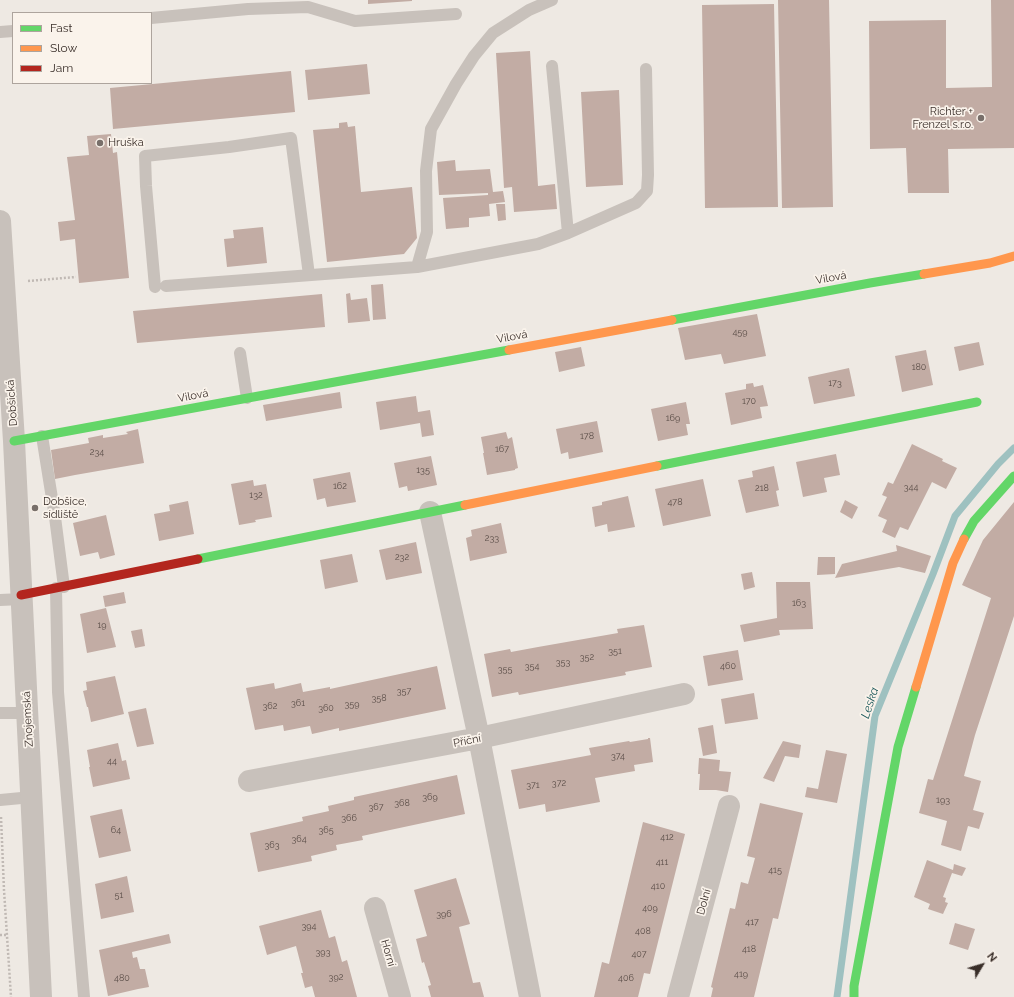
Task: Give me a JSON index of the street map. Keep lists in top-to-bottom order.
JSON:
{
  "streets": {
    "street": [
      "Vilová",
      "Dobšická",
      "Znojemská",
      "Příční",
      "Dolní",
      "Horní"
    ]
  },
  "crossings": [
    ["Vilová", "Dobšická"],
    ["Vilová", "Znojemská"],
    ["Dobšická", "Znojemská"]
  ],
  "water": ["Leska"],
  "places": ["Richter + Frenzel s.r.o.", "Hruška", "Dobšice, sídliště"],
  "house_numbers": [
    "459",
    "180",
    "173",
    "170",
    "169",
    "178",
    "167",
    "234",
    "135",
    "162",
    "344",
    "218",
    "132",
    "478",
    "233",
    "232",
    "163",
    "19",
    "351",
    "352",
    "353",
    "354",
    "460",
    "355",
    "357",
    "358",
    "361",
    "359",
    "362",
    "360",
    "374",
    "44",
    "372",
    "371",
    "369",
    "193",
    "368",
    "367",
    "366",
    "64",
    "365",
    "412",
    "364",
    "363",
    "411",
    "415",
    "410",
    "51",
    "409",
    "396",
    "417",
    "394",
    "408",
    "418",
    "393",
    "407",
    "419",
    "392",
    "480",
    "406"
  ],
  "legend": ["Fast", "Slow", "Jam"],
  "north": "top right"
}
